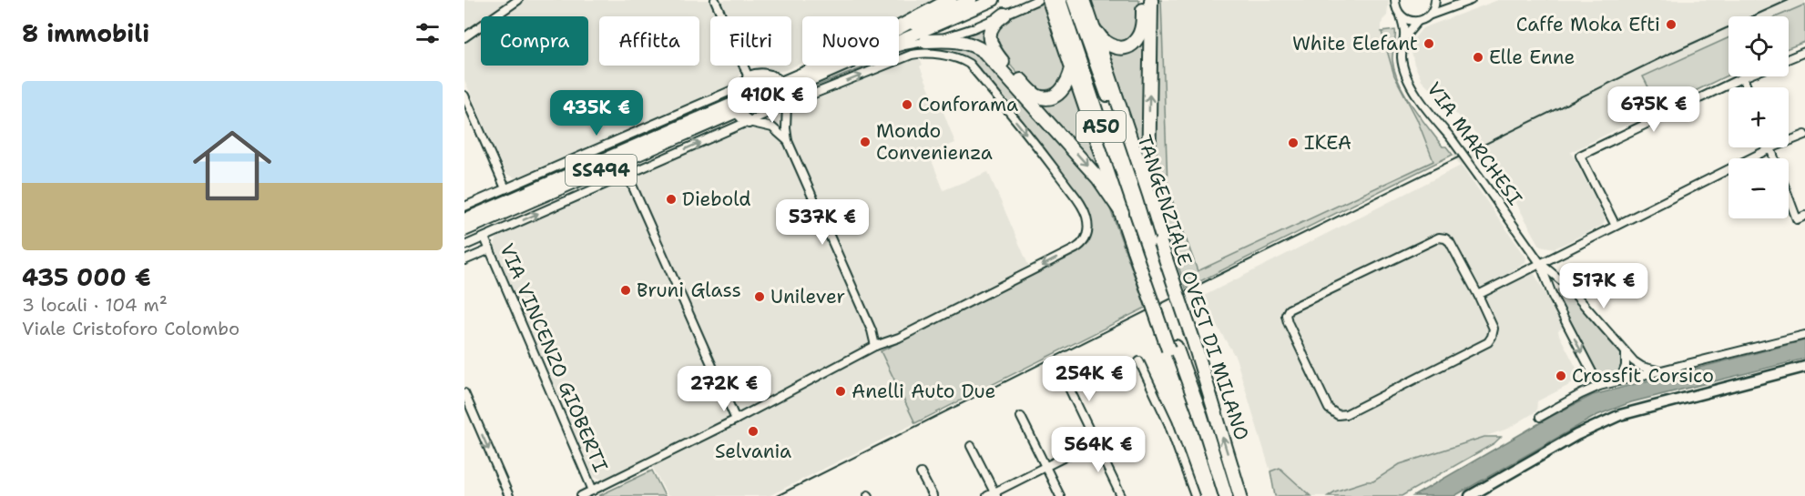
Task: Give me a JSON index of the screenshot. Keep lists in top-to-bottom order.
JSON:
{
  "streets": {
    "highway": ["A50", "TANGENZIALE OVEST DI MILANO"],
    "main road": ["SS494"],
    "street": ["VIA MARCHESI", "VIA VINCENZO GIOBERTI"]
  },
  "places": [
    "Caffe Moka Efti",
    "White Elefant",
    "Elle Enne",
    "Conforama",
    "Mondo Convenienza",
    "IKEA",
    "Diebold",
    "Bruni Glass",
    "Unilever",
    "Crossfit Corsico",
    "Anelli Auto Due",
    "Selvania"
  ],
  "page": {
    "heading": "8 immobili",
    "map_buttons": ["+", "−"],
    "chip": [
      "Compra",
      "Affitta",
      "Filtri",
      "Nuovo"
    ],
    "list": [
      {
        "name": "435 000 €",
        "note": "3 locali · 104 m² · Viale Cristoforo Colombo"
      }
    ],
    "price": [
      "410K €",
      "675K €",
      "435K €",
      "537K €",
      "517K €",
      "254K €",
      "272K €",
      "564K €"
    ]
  }
}
